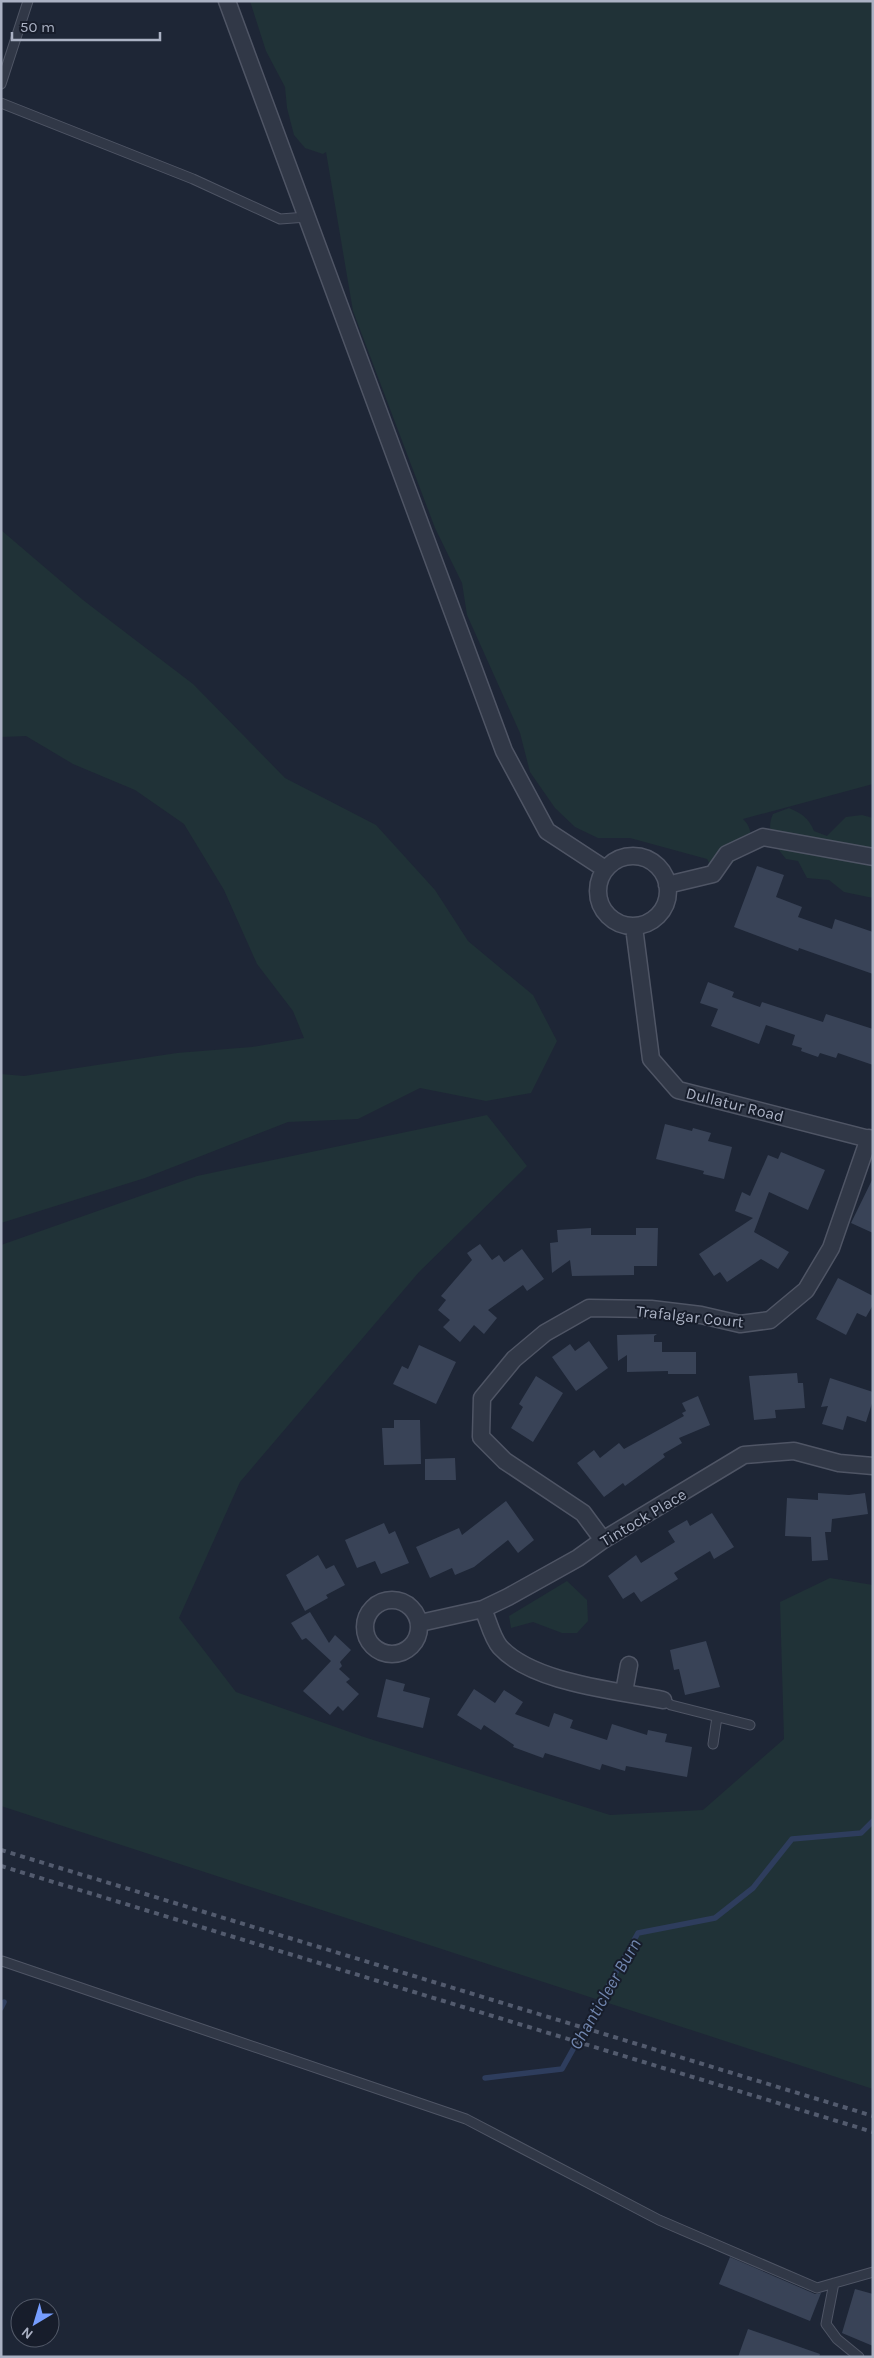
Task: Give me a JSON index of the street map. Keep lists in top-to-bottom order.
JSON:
{
  "streets": {
    "street": ["Dullatur Road", "Trafalgar Court", "Tintock Place"]
  },
  "crossings": [
    ["Dullatur Road", "Trafalgar Court"],
    ["Trafalgar Court", "Tintock Place"]
  ],
  "water": ["Chanticleer Burn"],
  "scale_bar": "50 m",
  "north": "bottom left"
}
